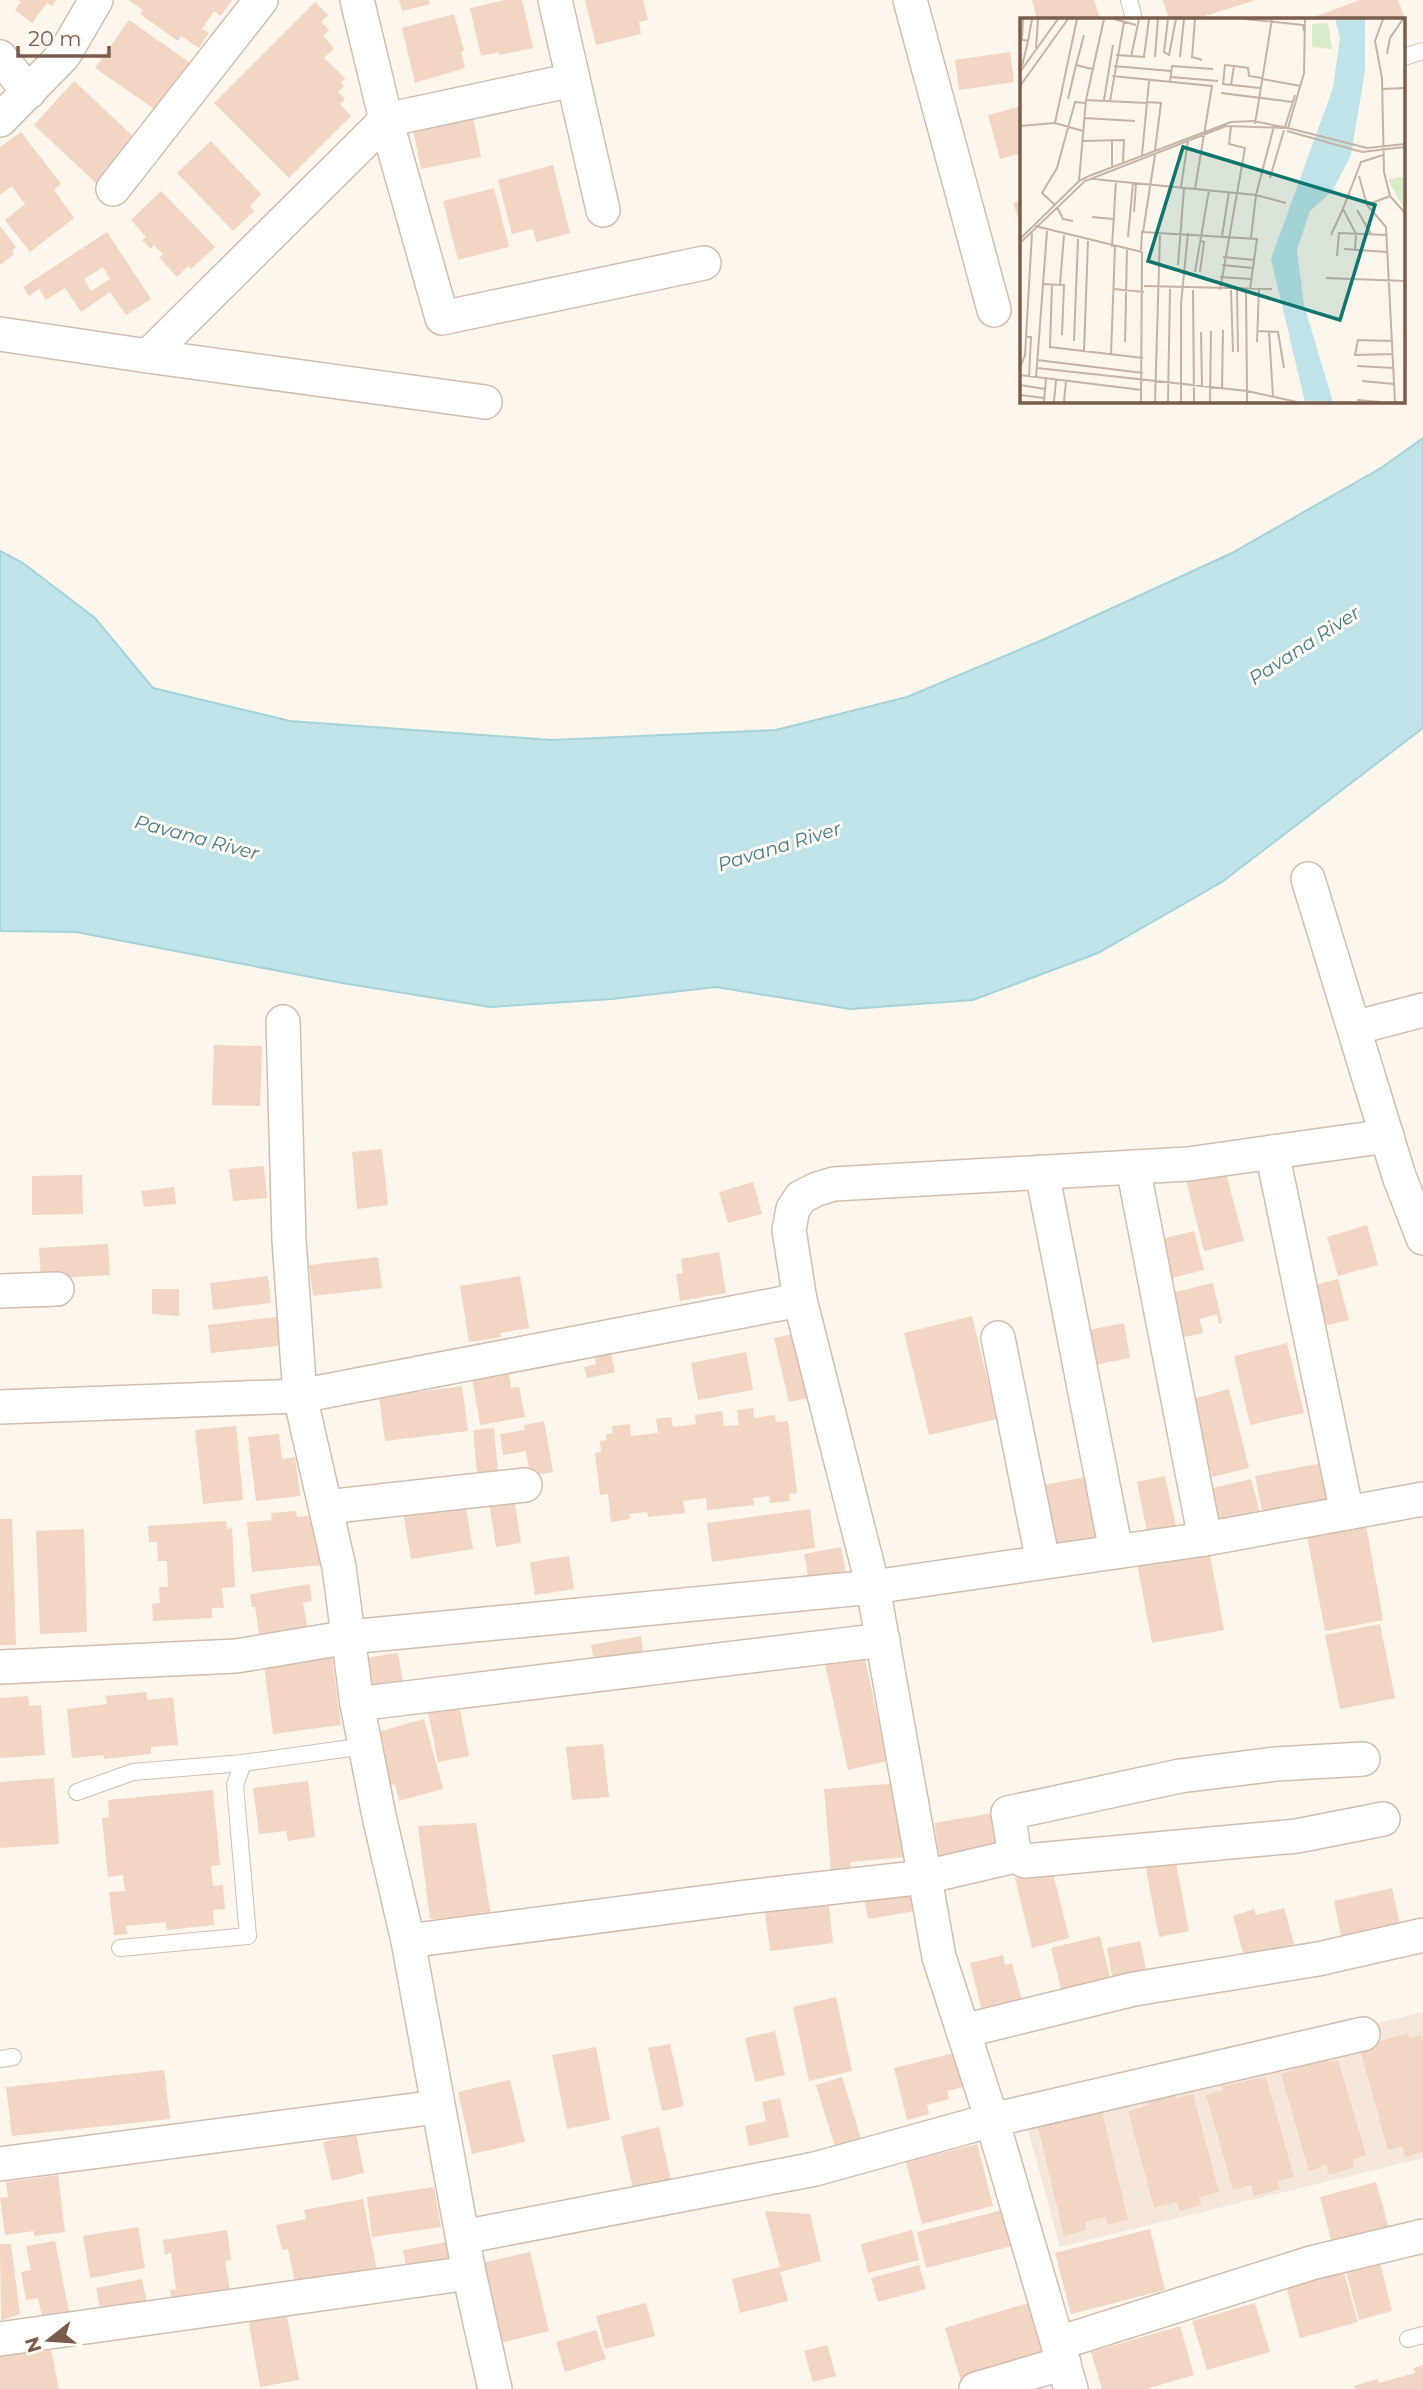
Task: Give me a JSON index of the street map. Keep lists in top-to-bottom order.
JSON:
{
  "water": ["Pavana River"],
  "scale_bar": "20 m",
  "north": "left"
}
